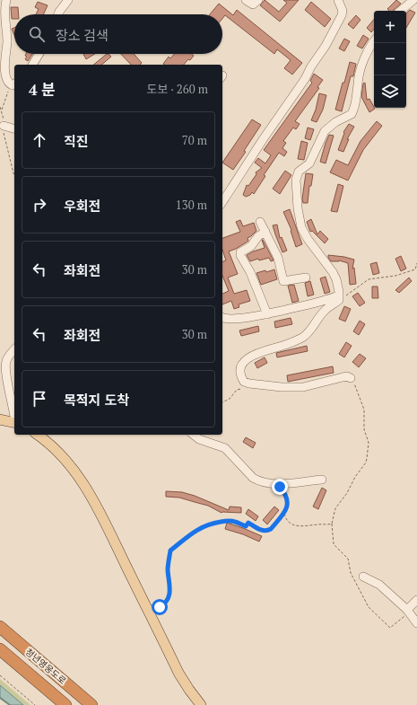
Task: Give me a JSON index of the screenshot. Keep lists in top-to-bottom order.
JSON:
{
  "streets": {
    "highway": ["청년영웅도로"]
  },
  "page": {
    "map_buttons": ["+", "−"],
    "search": "장소 검색",
    "heading": ["4 분", "도보 · 260 m"],
    "list": [
      ["직진", "70 m"],
      ["우회전", "130 m"],
      ["좌회전", "30 m"],
      ["좌회전", "30 m"],
      "목적지 도착"
    ]
  }
}
